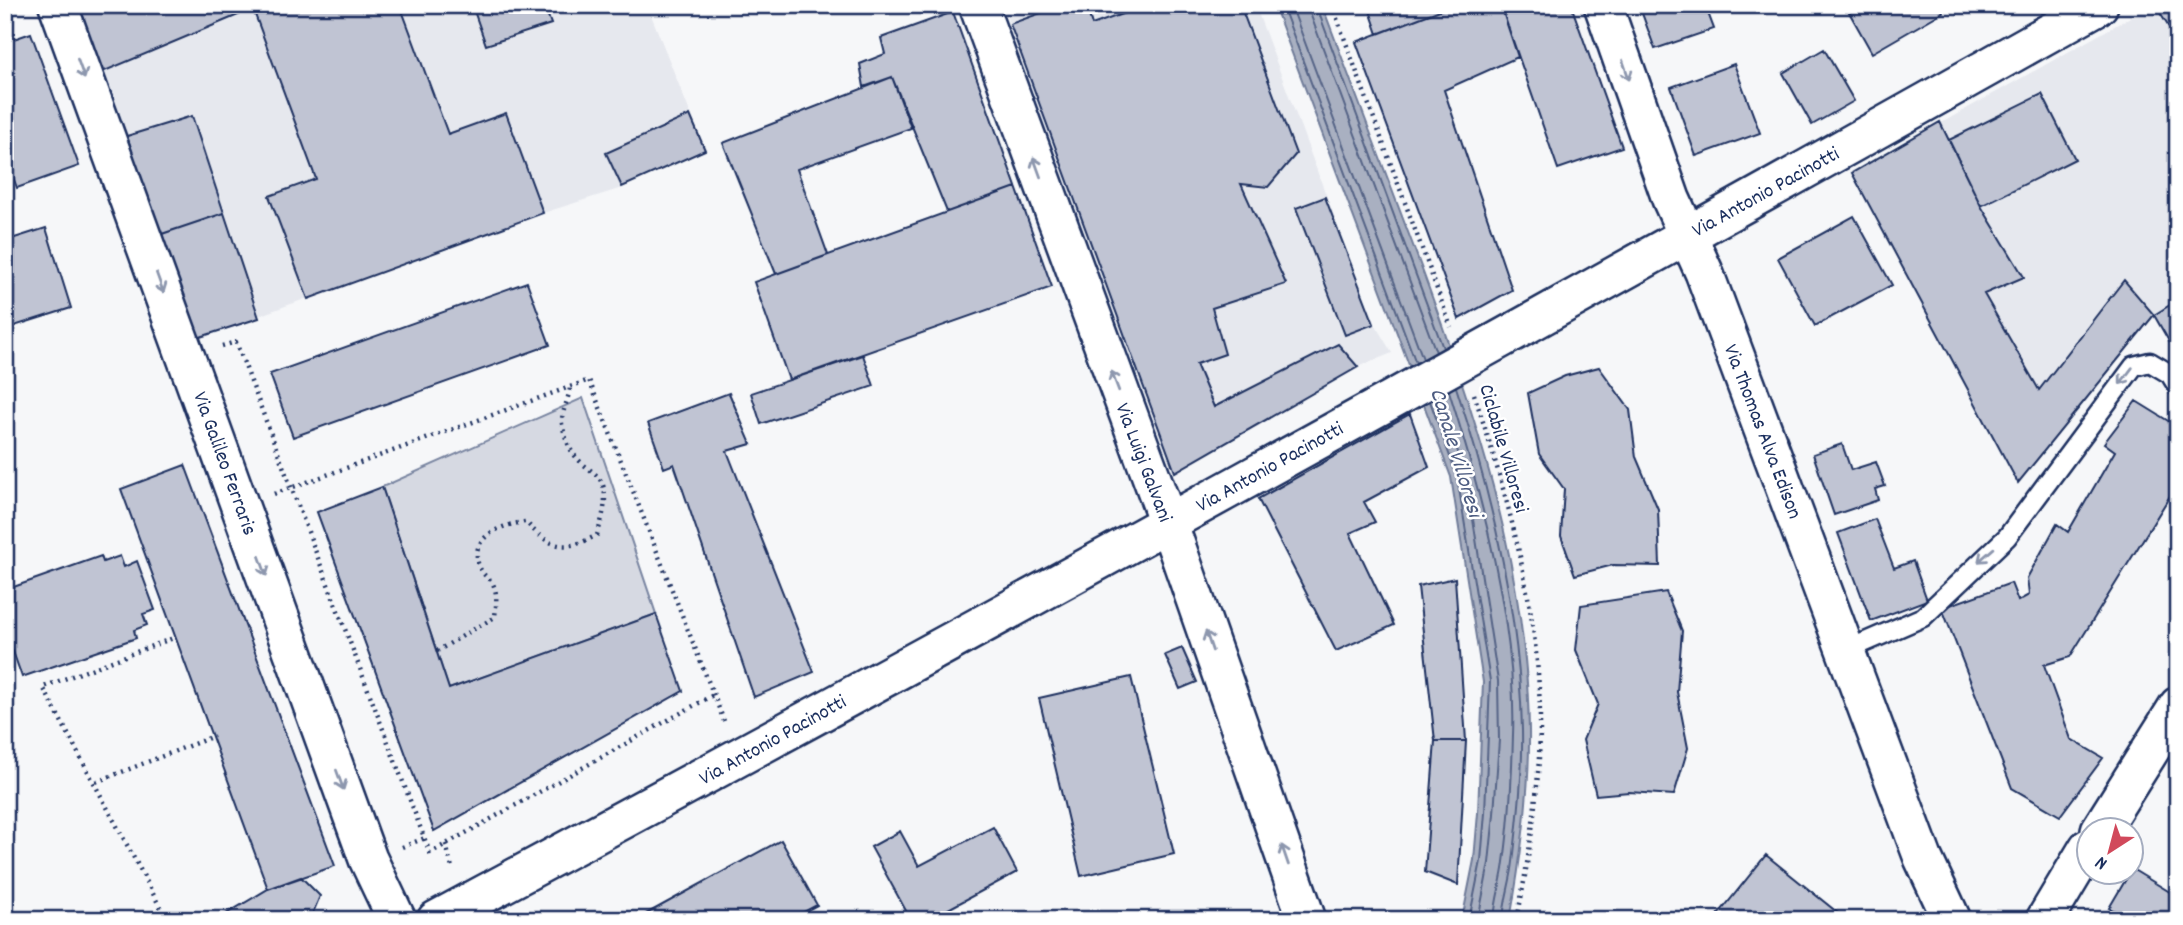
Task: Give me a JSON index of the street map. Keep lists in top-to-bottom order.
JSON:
{
  "streets": {
    "street": [
      "Via Antonio Pacinotti",
      "Via Thomas Alva Edison",
      "Via Luigi Galvani",
      "Via Galileo Ferraris"
    ],
    "path": ["Ciclabile Villoresi"]
  },
  "crossings": [
    ["Via Antonio Pacinotti", "Via Thomas Alva Edison"],
    ["Via Antonio Pacinotti", "Ciclabile Villoresi"],
    ["Via Antonio Pacinotti", "Via Luigi Galvani"]
  ],
  "one_way": ["Via Luigi Galvani", "Via Galileo Ferraris"],
  "water": ["Canale Villoresi"],
  "north": "bottom left"
}
